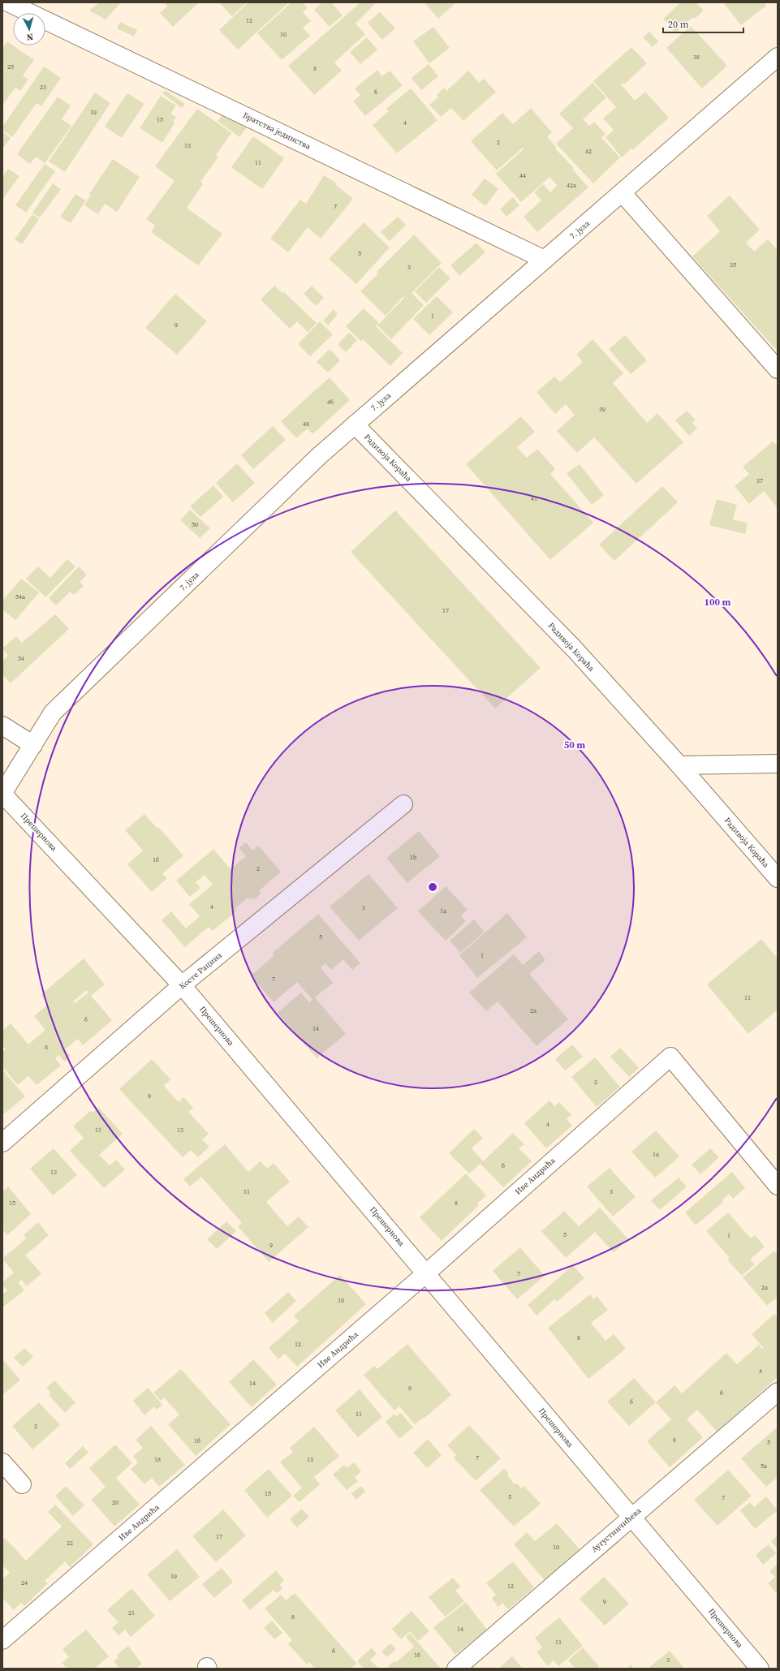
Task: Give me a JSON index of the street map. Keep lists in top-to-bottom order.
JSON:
{
  "streets": {
    "street": [
      "Братства јединства",
      "7. јула",
      "Радивоја Кораћа",
      "Прешернова",
      "Косте Рацина",
      "Иве Андрића",
      "Аугустинчићева"
    ]
  },
  "crossings": [
    ["Братства јединства", "7. јула"],
    ["7. јула", "Радивоја Кораћа"],
    ["7. јула", "Прешернова"],
    ["Прешернова", "Косте Рацина"],
    ["Прешернова", "Иве Андрића"],
    ["Прешернова", "Аугустинчићева"]
  ],
  "house_numbers": [
    "12",
    "10",
    "38",
    "25",
    "8",
    "23",
    "6",
    "19",
    "15",
    "4",
    "2",
    "13",
    "42",
    "11",
    "44",
    "42a",
    "7",
    "5",
    "35",
    "3",
    "1",
    "9",
    "46",
    "39",
    "48",
    "37",
    "41",
    "50",
    "54a",
    "17",
    "54",
    "1b",
    "16",
    "2",
    "4",
    "3",
    "1a",
    "5",
    "1",
    "7",
    "11",
    "2a",
    "6",
    "14",
    "8",
    "2",
    "9",
    "4",
    "11",
    "13",
    "1a",
    "6",
    "13",
    "11",
    "3",
    "15",
    "8",
    "5",
    "1",
    "9",
    "7",
    "2a",
    "10",
    "8",
    "12",
    "4",
    "14",
    "9",
    "6",
    "6",
    "11",
    "2",
    "8",
    "16",
    "5",
    "7",
    "18",
    "13",
    "5a",
    "15",
    "5",
    "7",
    "20",
    "17",
    "22",
    "10",
    "19",
    "24",
    "12",
    "9",
    "21",
    "8",
    "14",
    "11",
    "6",
    "16",
    "3"
  ],
  "scale_bar": "20 m",
  "north": "bottom",
  "rings": ["100 m", "50 m"]
}
